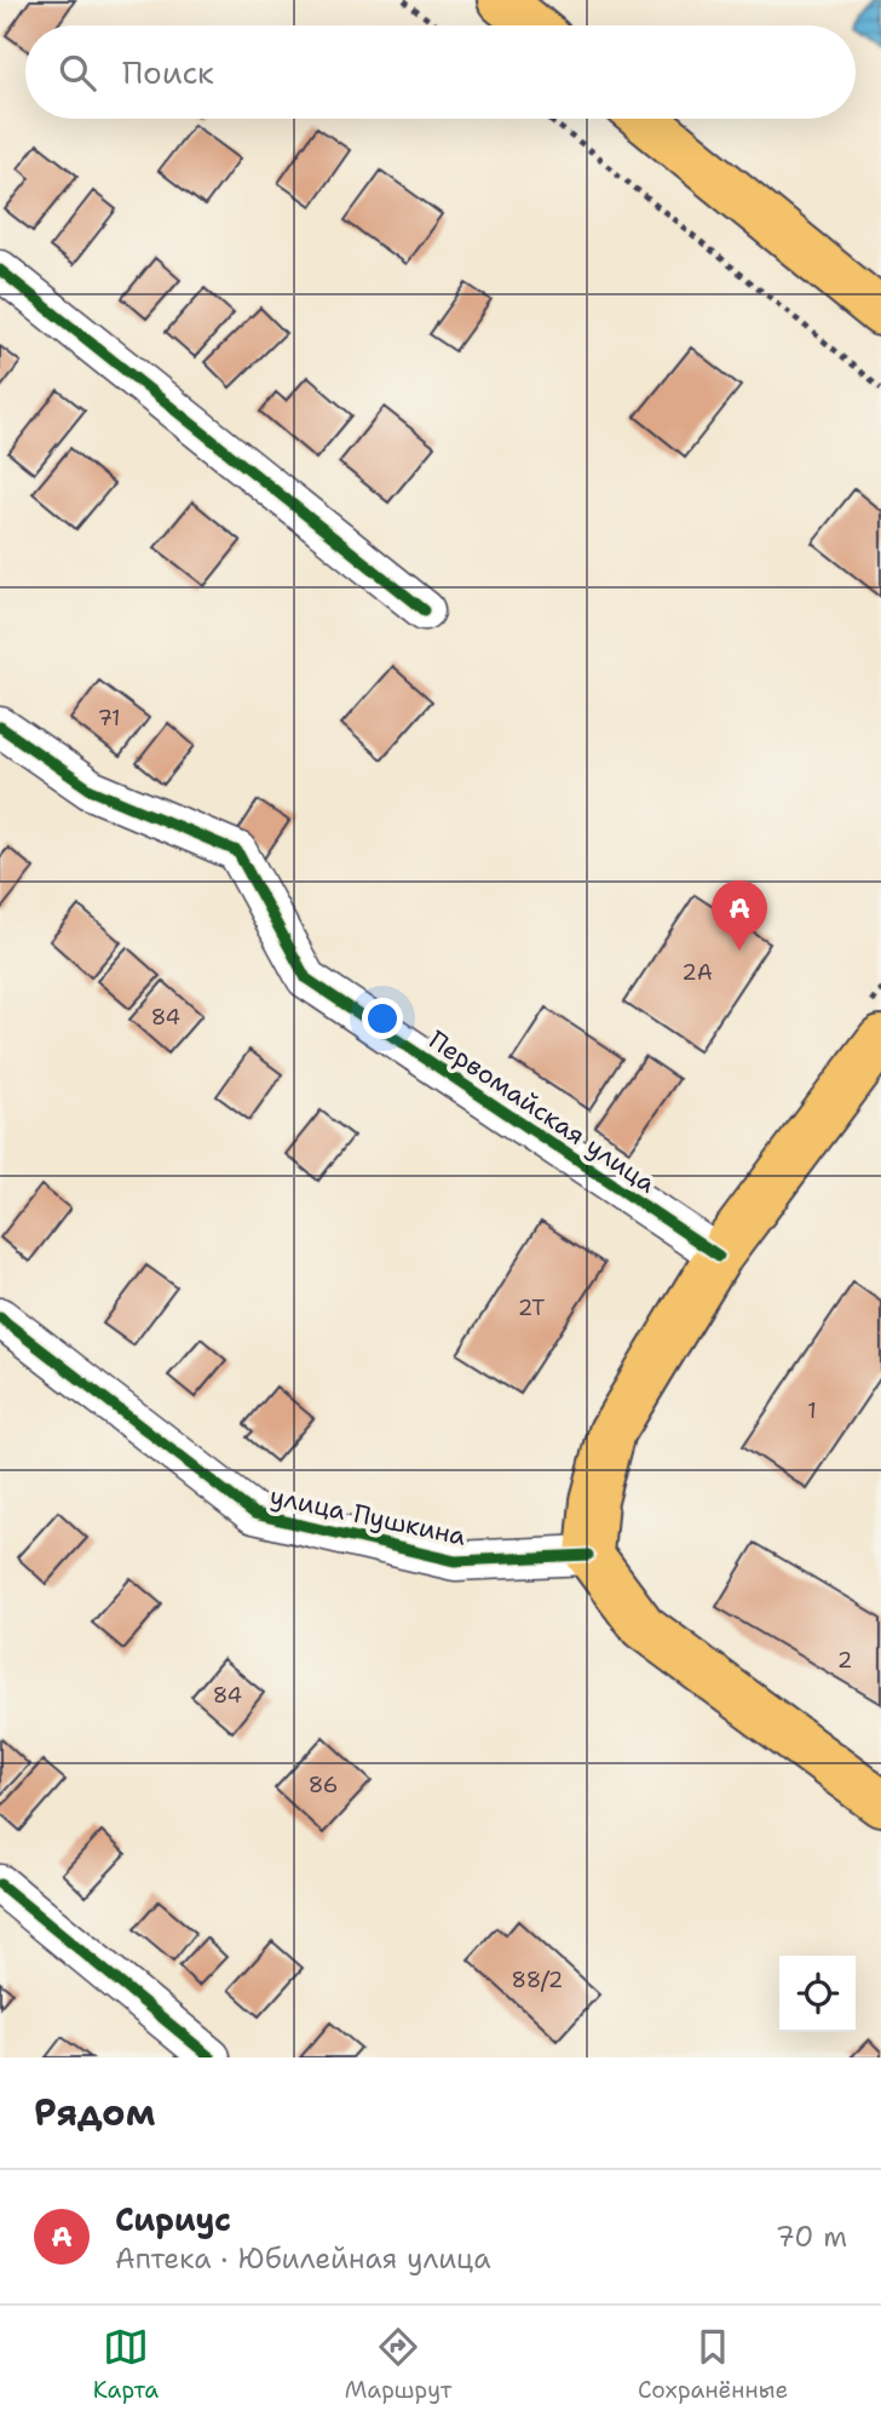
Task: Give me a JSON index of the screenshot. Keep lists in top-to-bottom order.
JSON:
{
  "streets": {
    "street": ["Первомайская улица", "улица Пушкина"]
  },
  "house_numbers": [
    "71",
    "2А",
    "84",
    "2Т",
    "1",
    "2",
    "84",
    "86",
    "88/2"
  ],
  "page": {
    "search": "Поиск",
    "pins": "A",
    "heading": "Рядом",
    "list": [
      {
        "mark": "A",
        "name": "Сириус",
        "note": "Аптека · Юбилейная улица",
        "value": "70 m"
      }
    ],
    "nav": ["Карта", "Маршрут", "Сохранённые"]
  }
}
